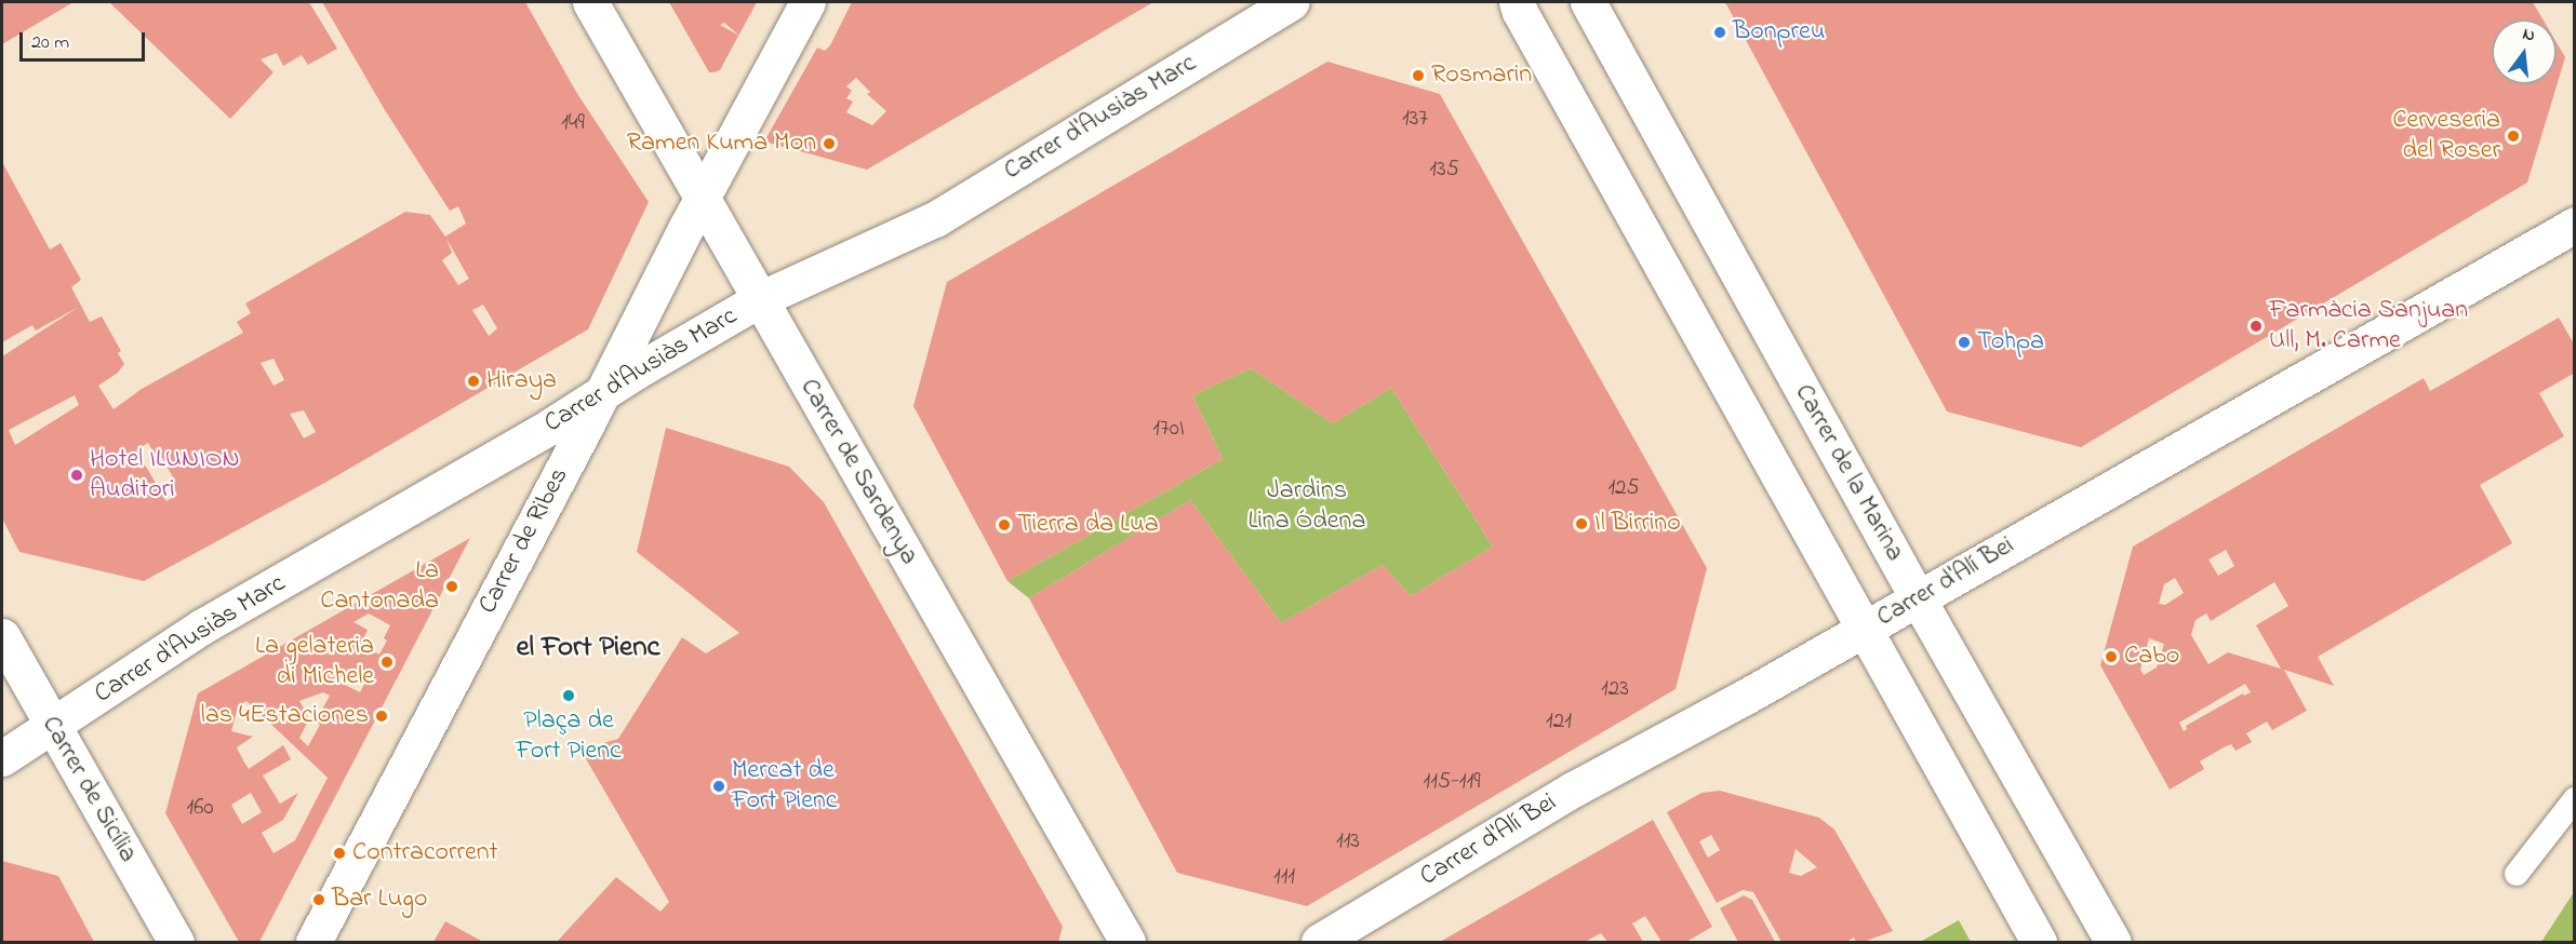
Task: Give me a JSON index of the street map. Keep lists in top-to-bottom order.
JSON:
{
  "streets": {
    "street": [
      "Carrer d'Ausiàs Marc",
      "Carrer de Sardenya",
      "Carrer de la Marina",
      "Carrer de Ribes",
      "Carrer d'Alí Bei",
      "Carrer de Sicília"
    ]
  },
  "crossings": [
    ["Carrer d'Ausiàs Marc", "Carrer de Sardenya"],
    ["Carrer d'Ausiàs Marc", "Carrer de Ribes"],
    ["Carrer d'Ausiàs Marc", "Carrer de Sicília"],
    ["Carrer de Sardenya", "Carrer de Ribes"],
    ["Carrer de la Marina", "Carrer d'Alí Bei"]
  ],
  "districts": ["el Fort Pienc"],
  "parks": ["Jardins Lina Ódena"],
  "places": [
    "Bonpreu",
    "Rosmarin",
    "Cerveseria del Roser",
    "Ramen Kuma Mon",
    "Farmàcia Sanjuan Ull, M. Carme",
    "Tohpa",
    "Hiraya",
    "Hotel ILUNION Auditori",
    "Il Birrino",
    "Tierra da Lua",
    "La Cantonada",
    "Cabo",
    "La gelateria di Michele",
    "Plaça de Fort Pienc",
    "las 4Estaciones",
    "Mercat de Fort Pienc",
    "Contracorrent",
    "Bar Lugo"
  ],
  "house_numbers": [
    "137",
    "149",
    "135",
    "170I",
    "125",
    "123",
    "121",
    "115-119",
    "160",
    "113",
    "111"
  ],
  "scale_bar": "20 m",
  "north": "top"
}
